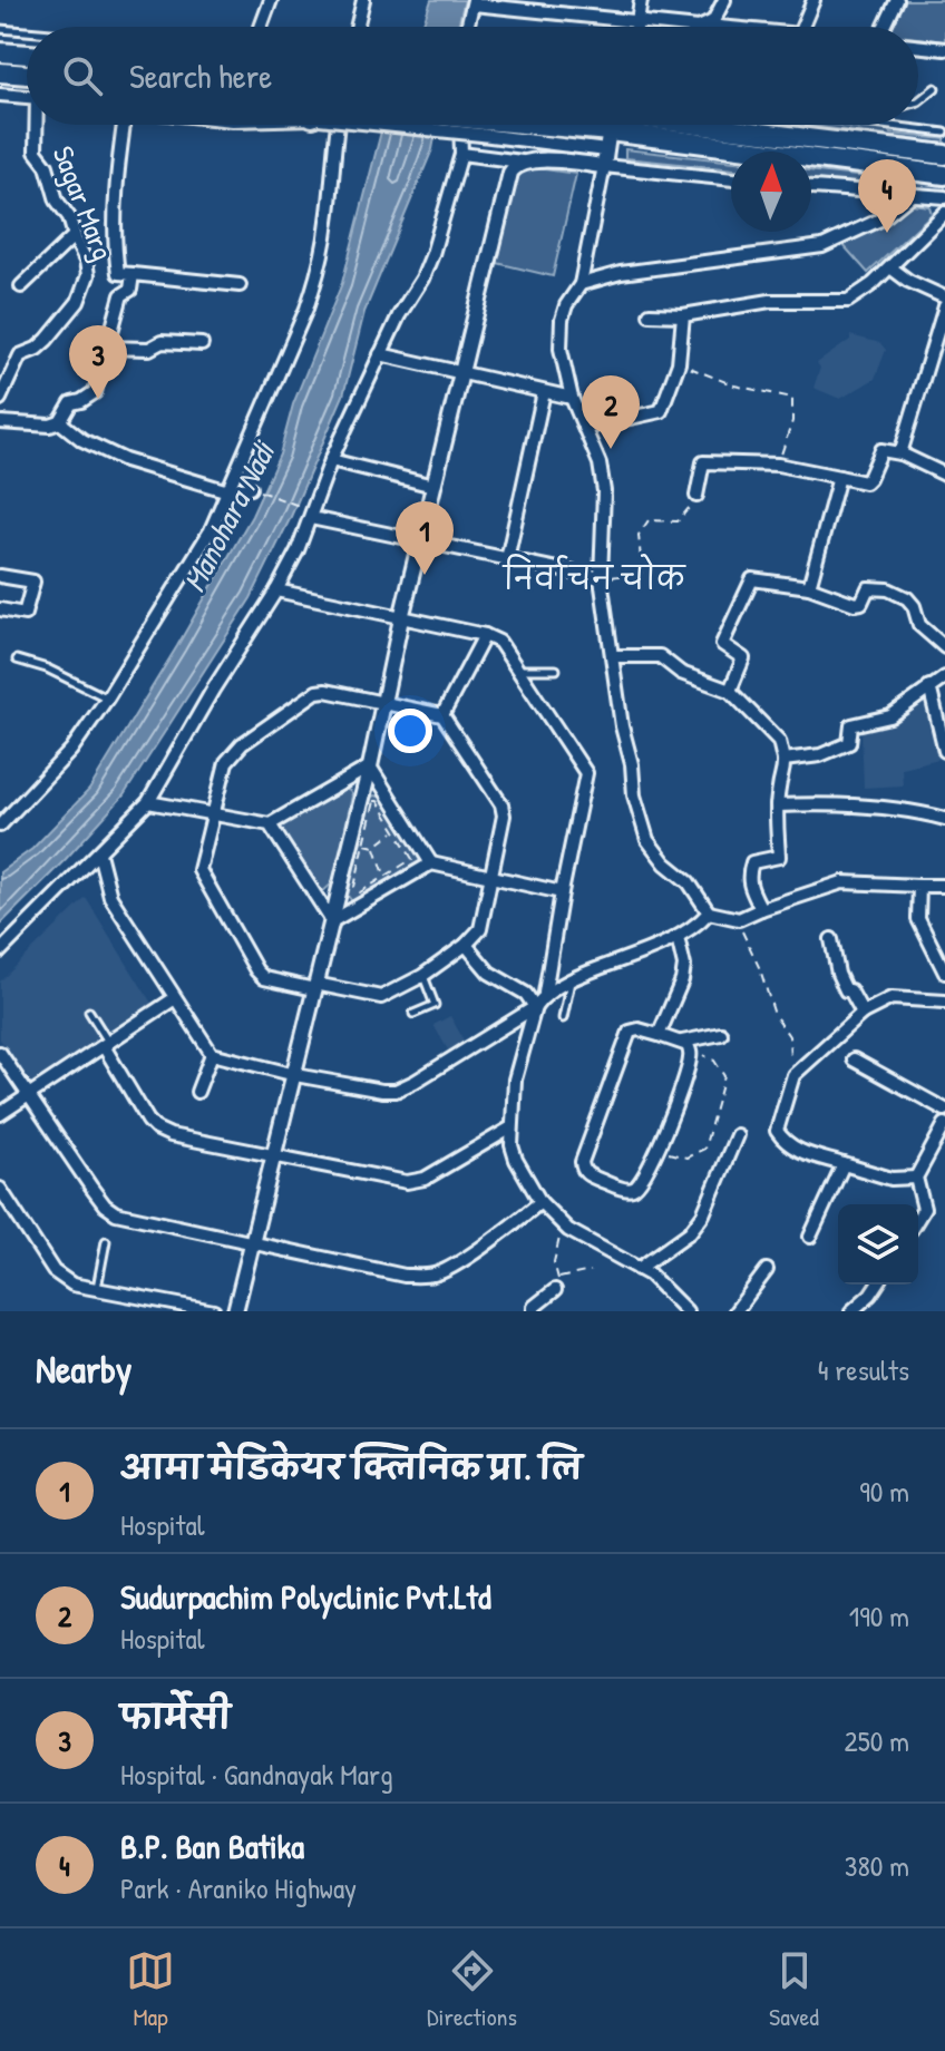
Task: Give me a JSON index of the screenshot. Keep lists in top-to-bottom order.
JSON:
{
  "streets": {
    "street": ["Sagar Marg"]
  },
  "districts": ["निर्वाचन चोक"],
  "water": ["Manohara Nadi"],
  "north": "top",
  "page": {
    "search": "Search here",
    "pins": [
      "4",
      "3",
      "2",
      "1"
    ],
    "heading": ["Nearby", "4 results"],
    "list": [
      {
        "mark": "1",
        "name": "आमा मेडिकेयर क्लिनिक प्रा. लि",
        "note": "Hospital",
        "value": "90 m"
      },
      {
        "mark": "2",
        "name": "Sudurpachim Polyclinic Pvt.Ltd",
        "note": "Hospital",
        "value": "190 m"
      },
      {
        "mark": "3",
        "name": "फार्मेसी",
        "note": "Hospital · Gandnayak Marg",
        "value": "250 m"
      },
      {
        "mark": "4",
        "name": "B.P. Ban Batika",
        "note": "Park · Araniko Highway",
        "value": "380 m"
      }
    ],
    "nav": ["Map", "Directions", "Saved"]
  }
}
